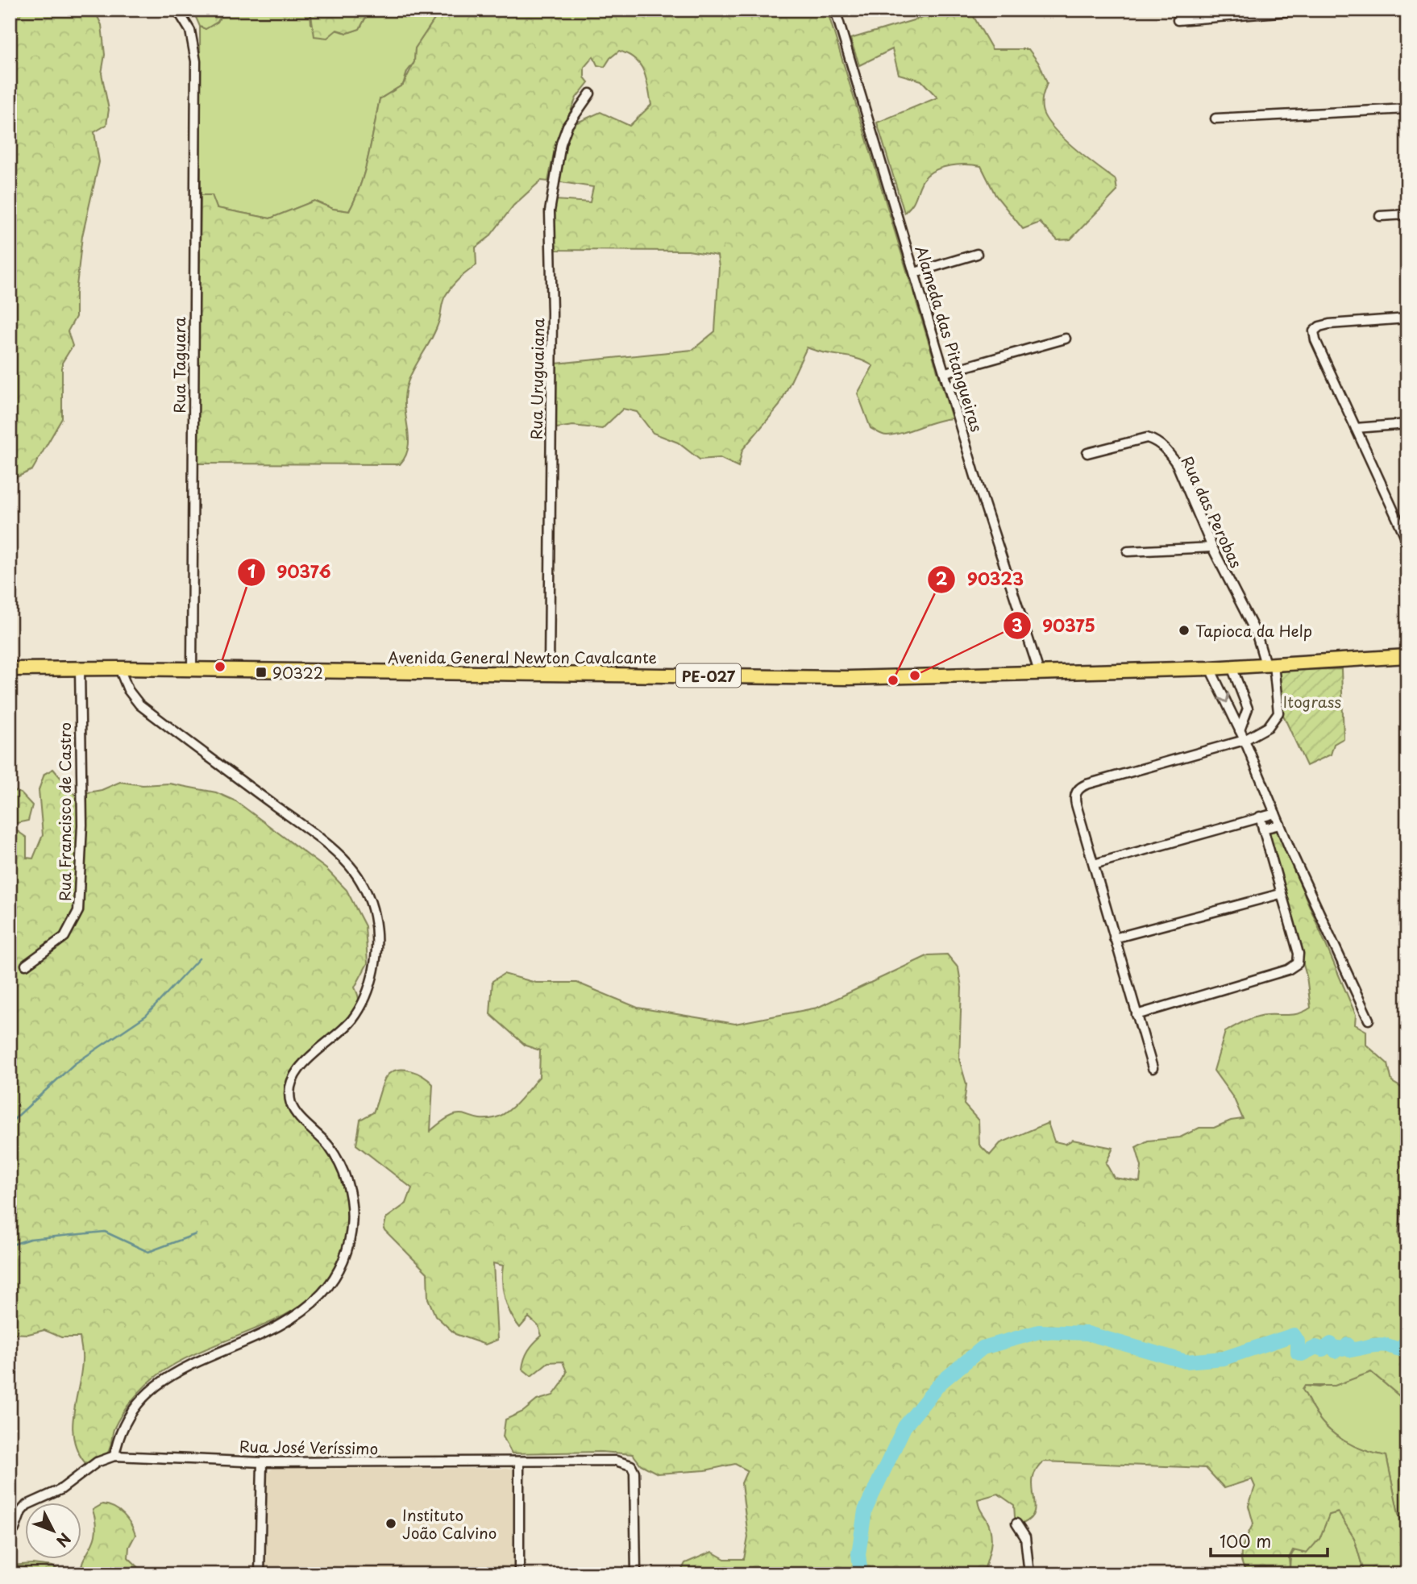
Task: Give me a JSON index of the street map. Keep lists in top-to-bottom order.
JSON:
{
  "streets": {
    "main road": ["Avenida General Newton Cavalcante", "PE-027"],
    "street": [
      "Alameda das Pitangueiras",
      "Rua Taguara",
      "Rua Uruguaiana",
      "Rua das Perobas",
      "Rua Francisco de Castro",
      "Rua José Veríssimo"
    ]
  },
  "crossings": [
    ["Alameda das Pitangueiras", "Avenida General Newton Cavalcante"],
    ["Rua Taguara", "Avenida General Newton Cavalcante"],
    ["Rua Uruguaiana", "Avenida General Newton Cavalcante"],
    ["Rua das Perobas", "Avenida General Newton Cavalcante"],
    ["Avenida General Newton Cavalcante", "Rua Francisco de Castro"]
  ],
  "parks": ["Itograss"],
  "places": {
    "other": [
      "Tapioca da Help",
      "90376",
      "90375",
      "90323",
      "Instituto João Calvino"
    ],
    "transit": ["90322"]
  },
  "scale_bar": "100 m",
  "north": "bottom right"
}
